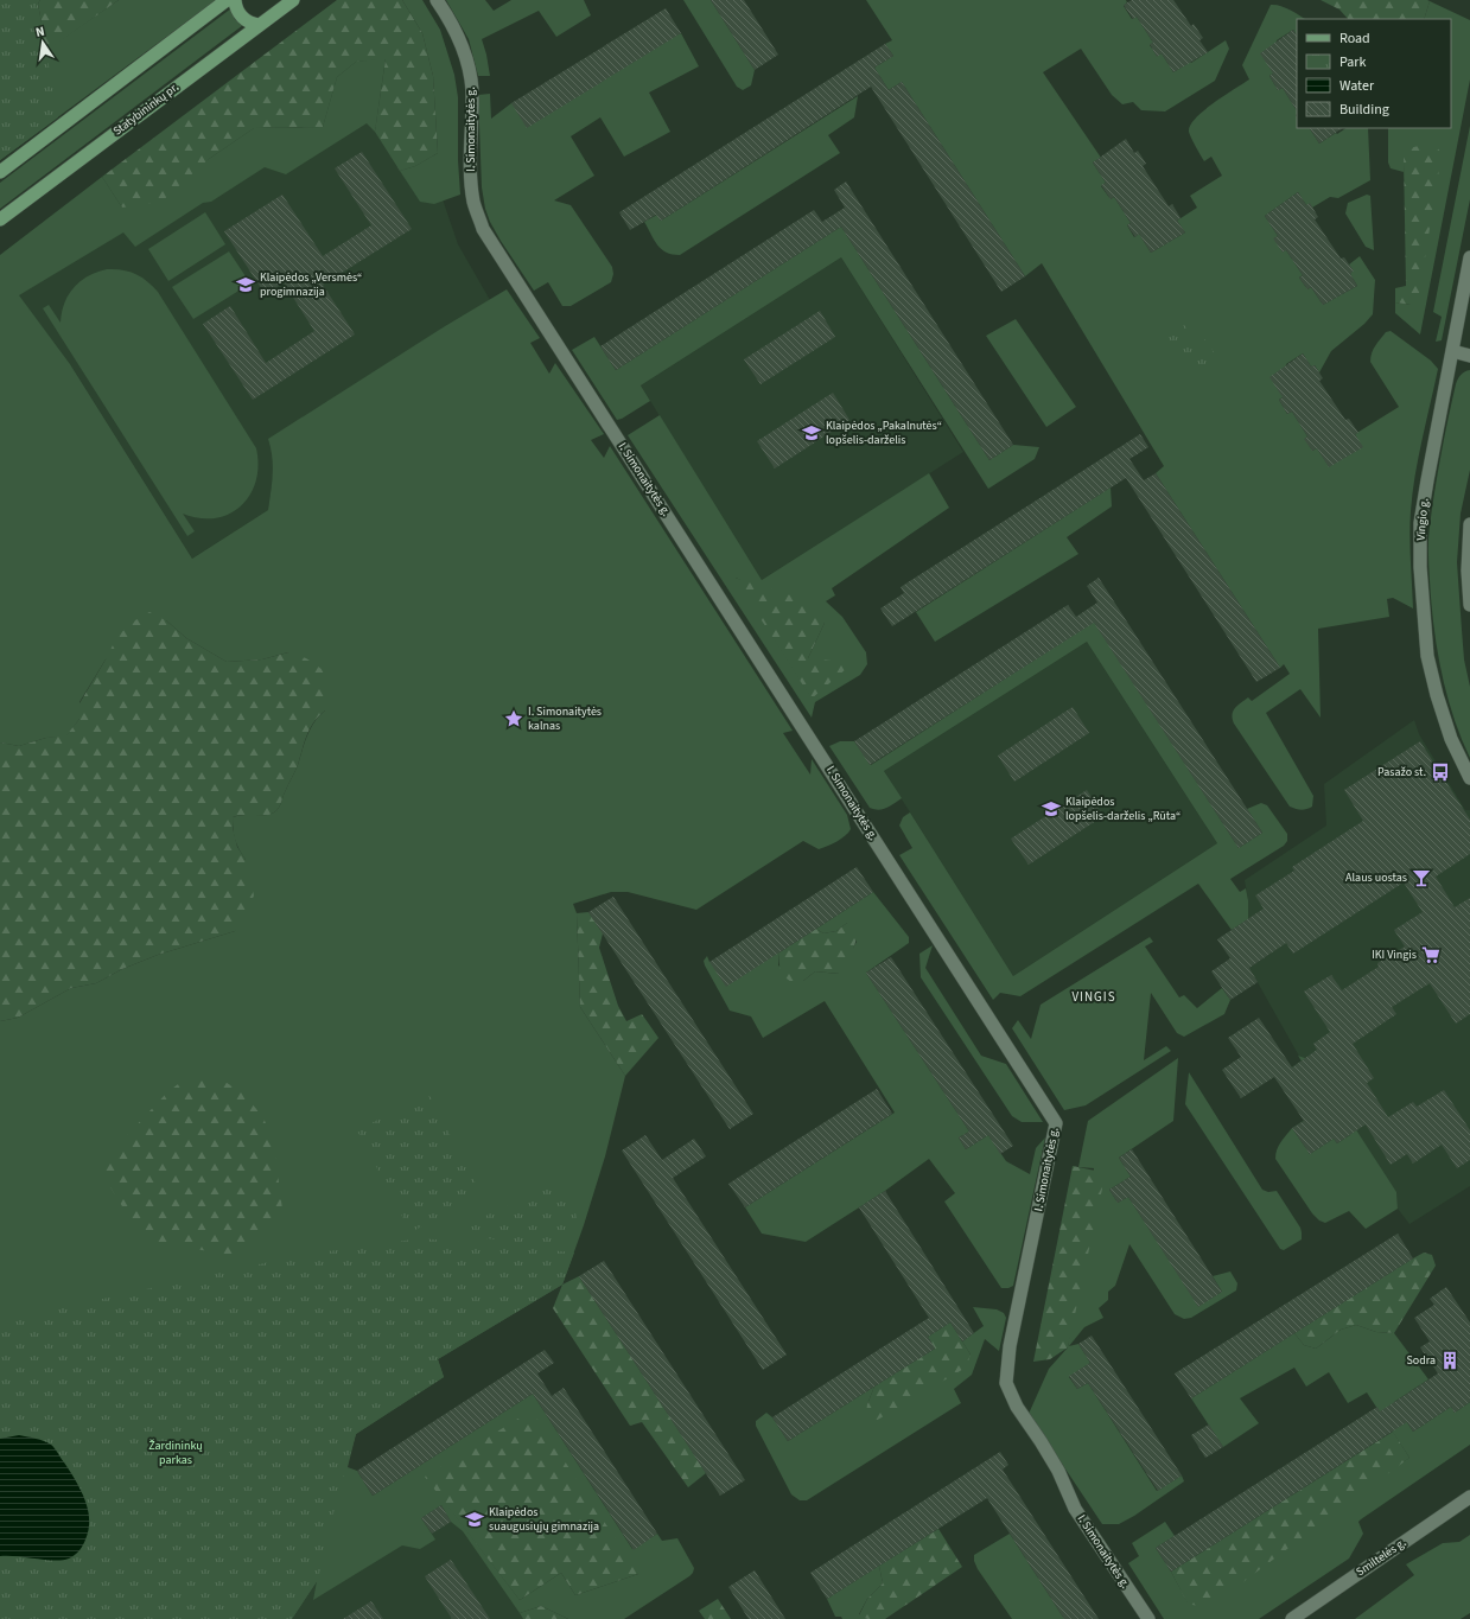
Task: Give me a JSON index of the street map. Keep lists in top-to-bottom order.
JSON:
{
  "streets": {
    "main road": ["Statybininkų pr."],
    "street": ["I. Simonaitytės g.", "Vingio g.", "Smiltelės g."]
  },
  "districts": ["VINGIS"],
  "parks": ["Žardininkų parkas"],
  "places": {
    "school or university": [
      "Klaipėdos „Versmės“ progimnazija",
      "Klaipėdos „Pakalnutės“ lopšelis-darželis",
      "Klaipėdos lopšelis-darželis „Rūta“",
      "Klaipėdos suaugusiųjų gimnazija"
    ],
    "place": ["I. Simonaitytės kalnas"],
    "bus stop": ["Pasažo st."],
    "bar": ["Alaus uostas"],
    "supermarket": ["IKI Vingis"],
    "building": ["Sodra"]
  },
  "legend": [
    "Road",
    "Park",
    "Water",
    "Building"
  ],
  "north": "top"
}
